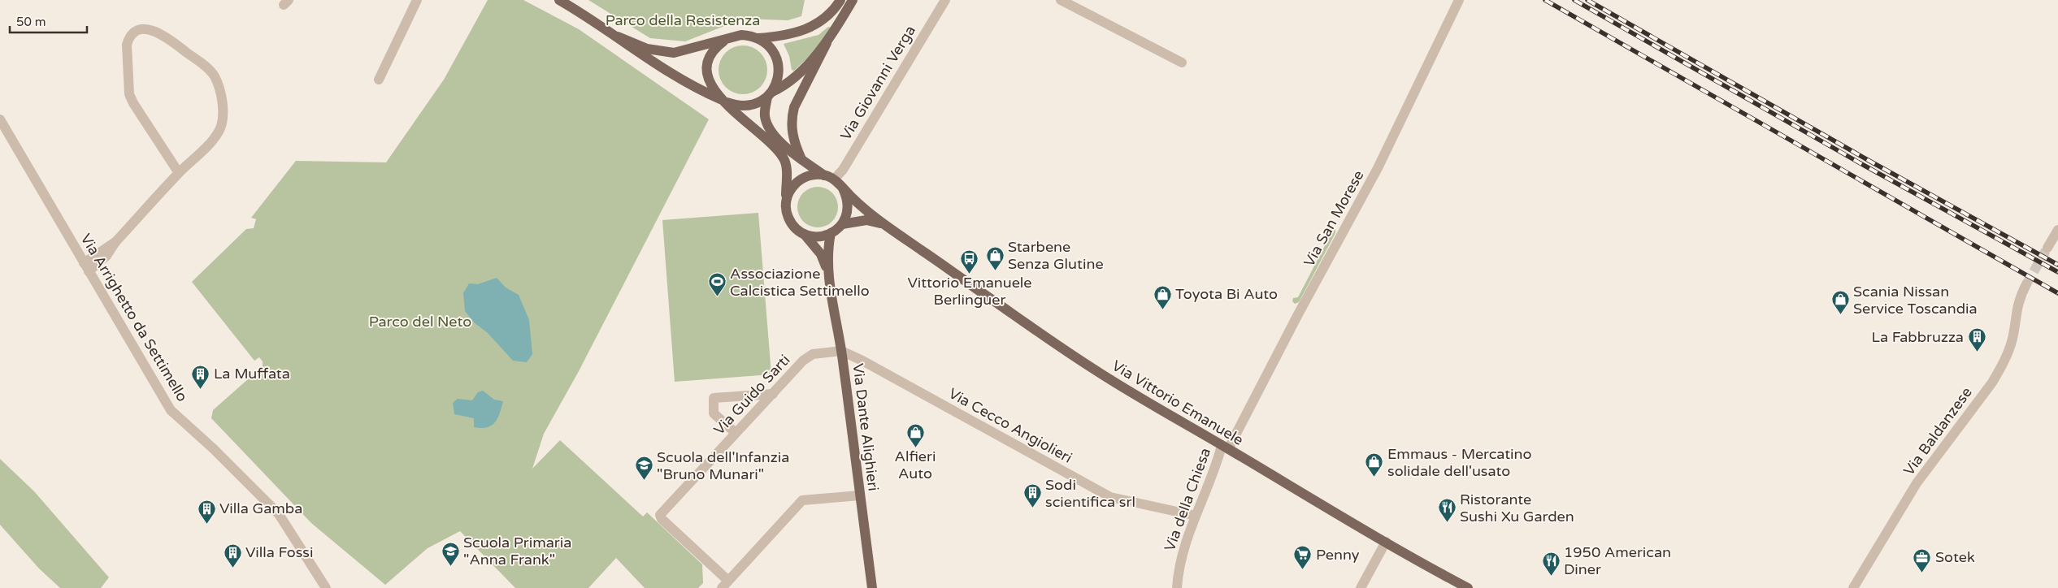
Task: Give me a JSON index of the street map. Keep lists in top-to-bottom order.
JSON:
{
  "streets": {
    "main road": ["Via Vittorio Emanuele", "Via Dante Alighieri"],
    "street": [
      "Via Giovanni Verga",
      "Via San Morese",
      "Via Arrighetto da Settimello",
      "Via Guido Sarti",
      "Via Cecco Angiolieri",
      "Via Baldanzese",
      "Via della Chiesa"
    ]
  },
  "crossings": [
    ["Via Giovanni Verga", "Via Vittorio Emanuele"],
    ["Via Giovanni Verga", "Via Dante Alighieri"],
    ["Via San Morese", "Via Vittorio Emanuele"],
    ["Via San Morese", "Via della Chiesa"],
    ["Via Guido Sarti", "Via Cecco Angiolieri"],
    ["Via Guido Sarti", "Via Dante Alighieri"],
    ["Via Vittorio Emanuele", "Via Dante Alighieri"],
    ["Via Vittorio Emanuele", "Via della Chiesa"],
    ["Via Cecco Angiolieri", "Via Dante Alighieri"],
    ["Via Cecco Angiolieri", "Via della Chiesa"]
  ],
  "parks": ["Parco della Resistenza", "Parco del Neto"],
  "places": {
    "shop": [
      "Starbene Senza Glutine",
      "Toyota Bi Auto",
      "Scania Nissan Service Toscandia",
      "Alfieri Auto",
      "Emmaus - Mercatino solidale dell'usato"
    ],
    "bus stop": ["Vittorio Emanuele Berlinguer"],
    "sports": ["Associazione Calcistica Settimello"],
    "building": [
      "La Fabbruzza",
      "La Muffata",
      "Sodi scientifica srl",
      "Villa Gamba",
      "Villa Fossi"
    ],
    "school or university": ["Scuola dell'Infanzia \"Bruno Munari\"", "Scuola Primaria \"Anna Frank\""],
    "restaurant": ["Ristorante Sushi Xu Garden", "1950 American Diner"],
    "supermarket": ["Penny"],
    "office": ["Sotek"]
  },
  "scale_bar": "50 m"
}
